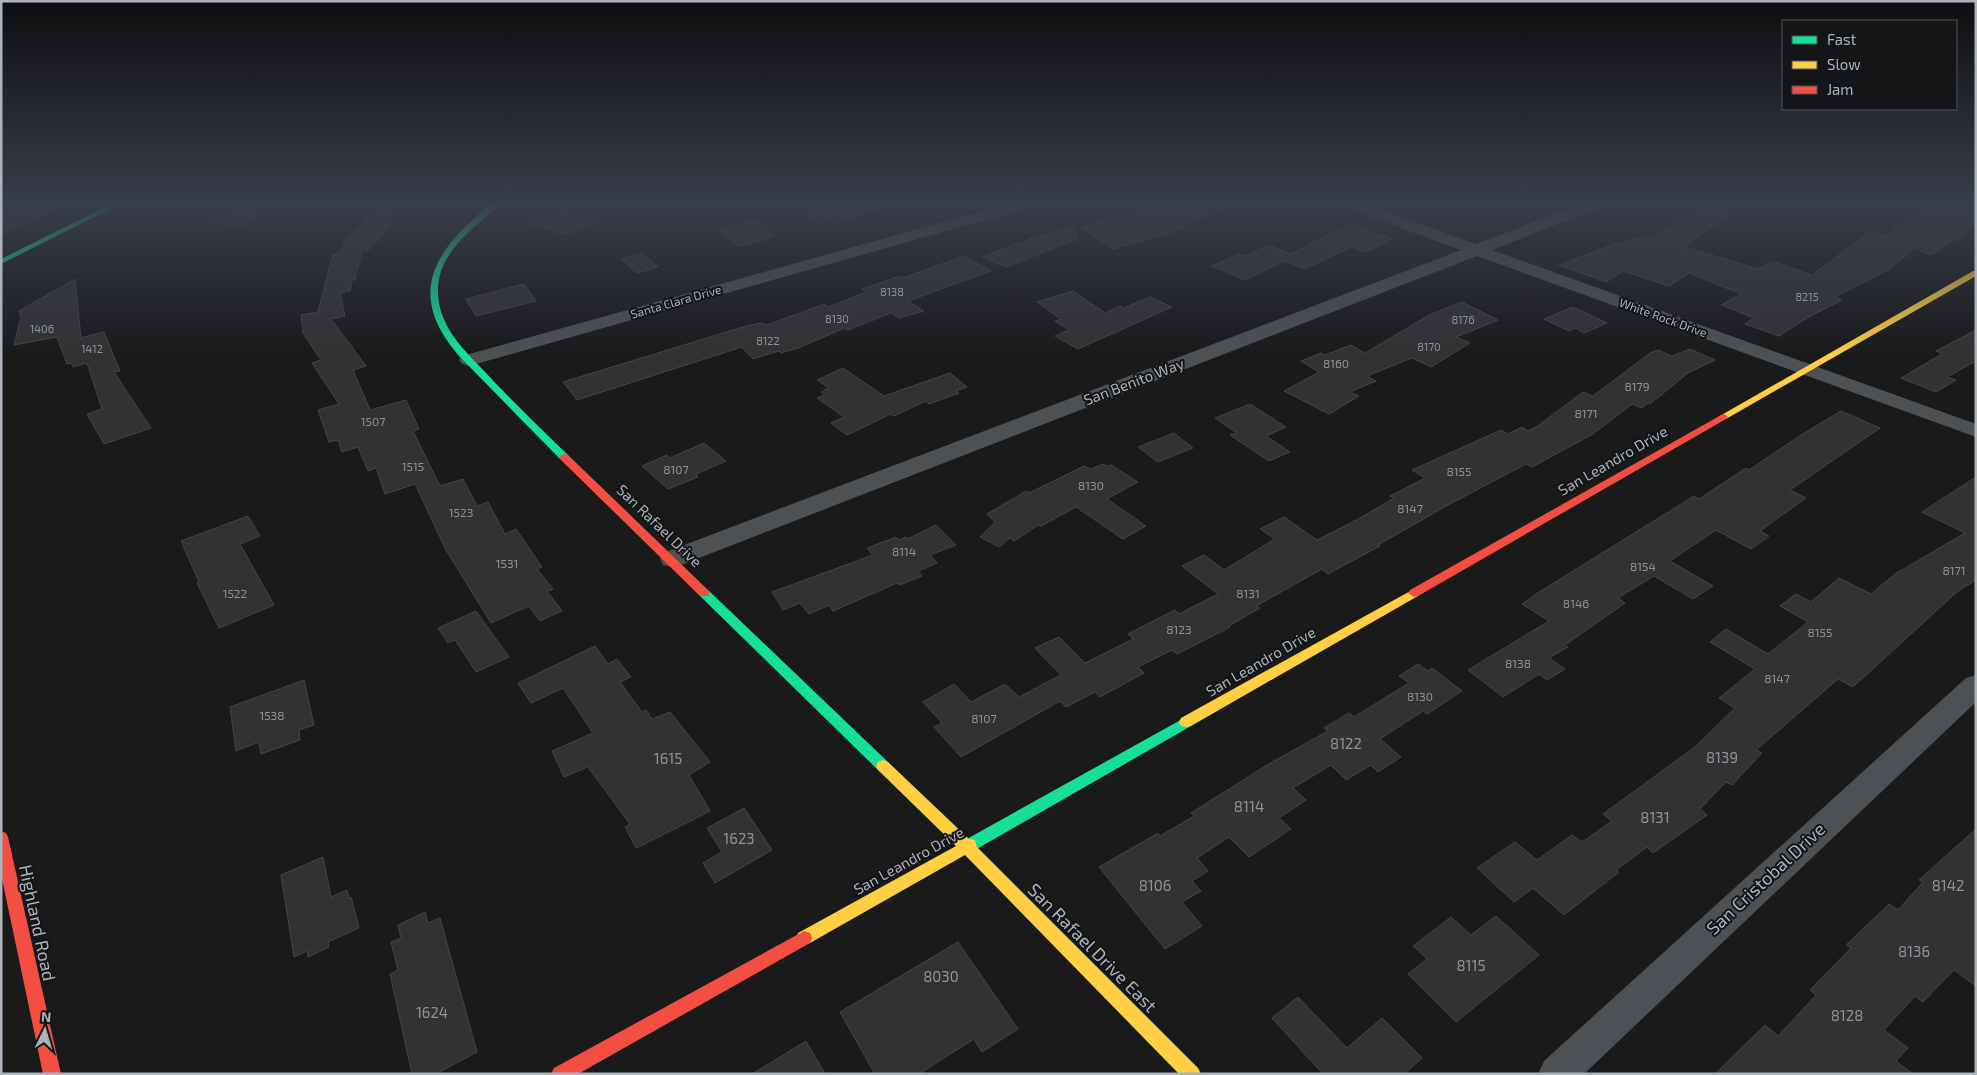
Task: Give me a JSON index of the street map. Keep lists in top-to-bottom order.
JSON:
{
  "streets": {
    "street": [
      "Santa Clara Drive",
      "White Rock Drive",
      "San Benito Way",
      "San Leandro Drive",
      "San Rafael Drive",
      "San Cristobal Drive",
      "Highland Road",
      "San Rafael Drive East"
    ]
  },
  "crossings": [
    ["Santa Clara Drive", "San Rafael Drive"],
    ["White Rock Drive", "San Leandro Drive"],
    ["San Benito Way", "San Rafael Drive"],
    ["San Leandro Drive", "San Rafael Drive"],
    ["San Leandro Drive", "San Rafael Drive East"],
    ["San Rafael Drive", "San Rafael Drive East"]
  ],
  "house_numbers": [
    "8138",
    "8215",
    "8130",
    "8176",
    "1406",
    "8122",
    "8170",
    "1412",
    "8160",
    "8179",
    "8171",
    "1507",
    "1515",
    "8107",
    "8155",
    "8130",
    "8147",
    "1523",
    "8114",
    "1531",
    "8154",
    "8171",
    "1522",
    "8131",
    "8146",
    "8123",
    "8155",
    "8138",
    "8147",
    "8130",
    "1538",
    "8107",
    "8122",
    "8139",
    "1615",
    "8114",
    "8131",
    "1623",
    "8106",
    "8142",
    "8136",
    "8115",
    "8030",
    "1624",
    "8128"
  ],
  "legend": ["Fast", "Slow", "Jam"],
  "north": "top"
}
